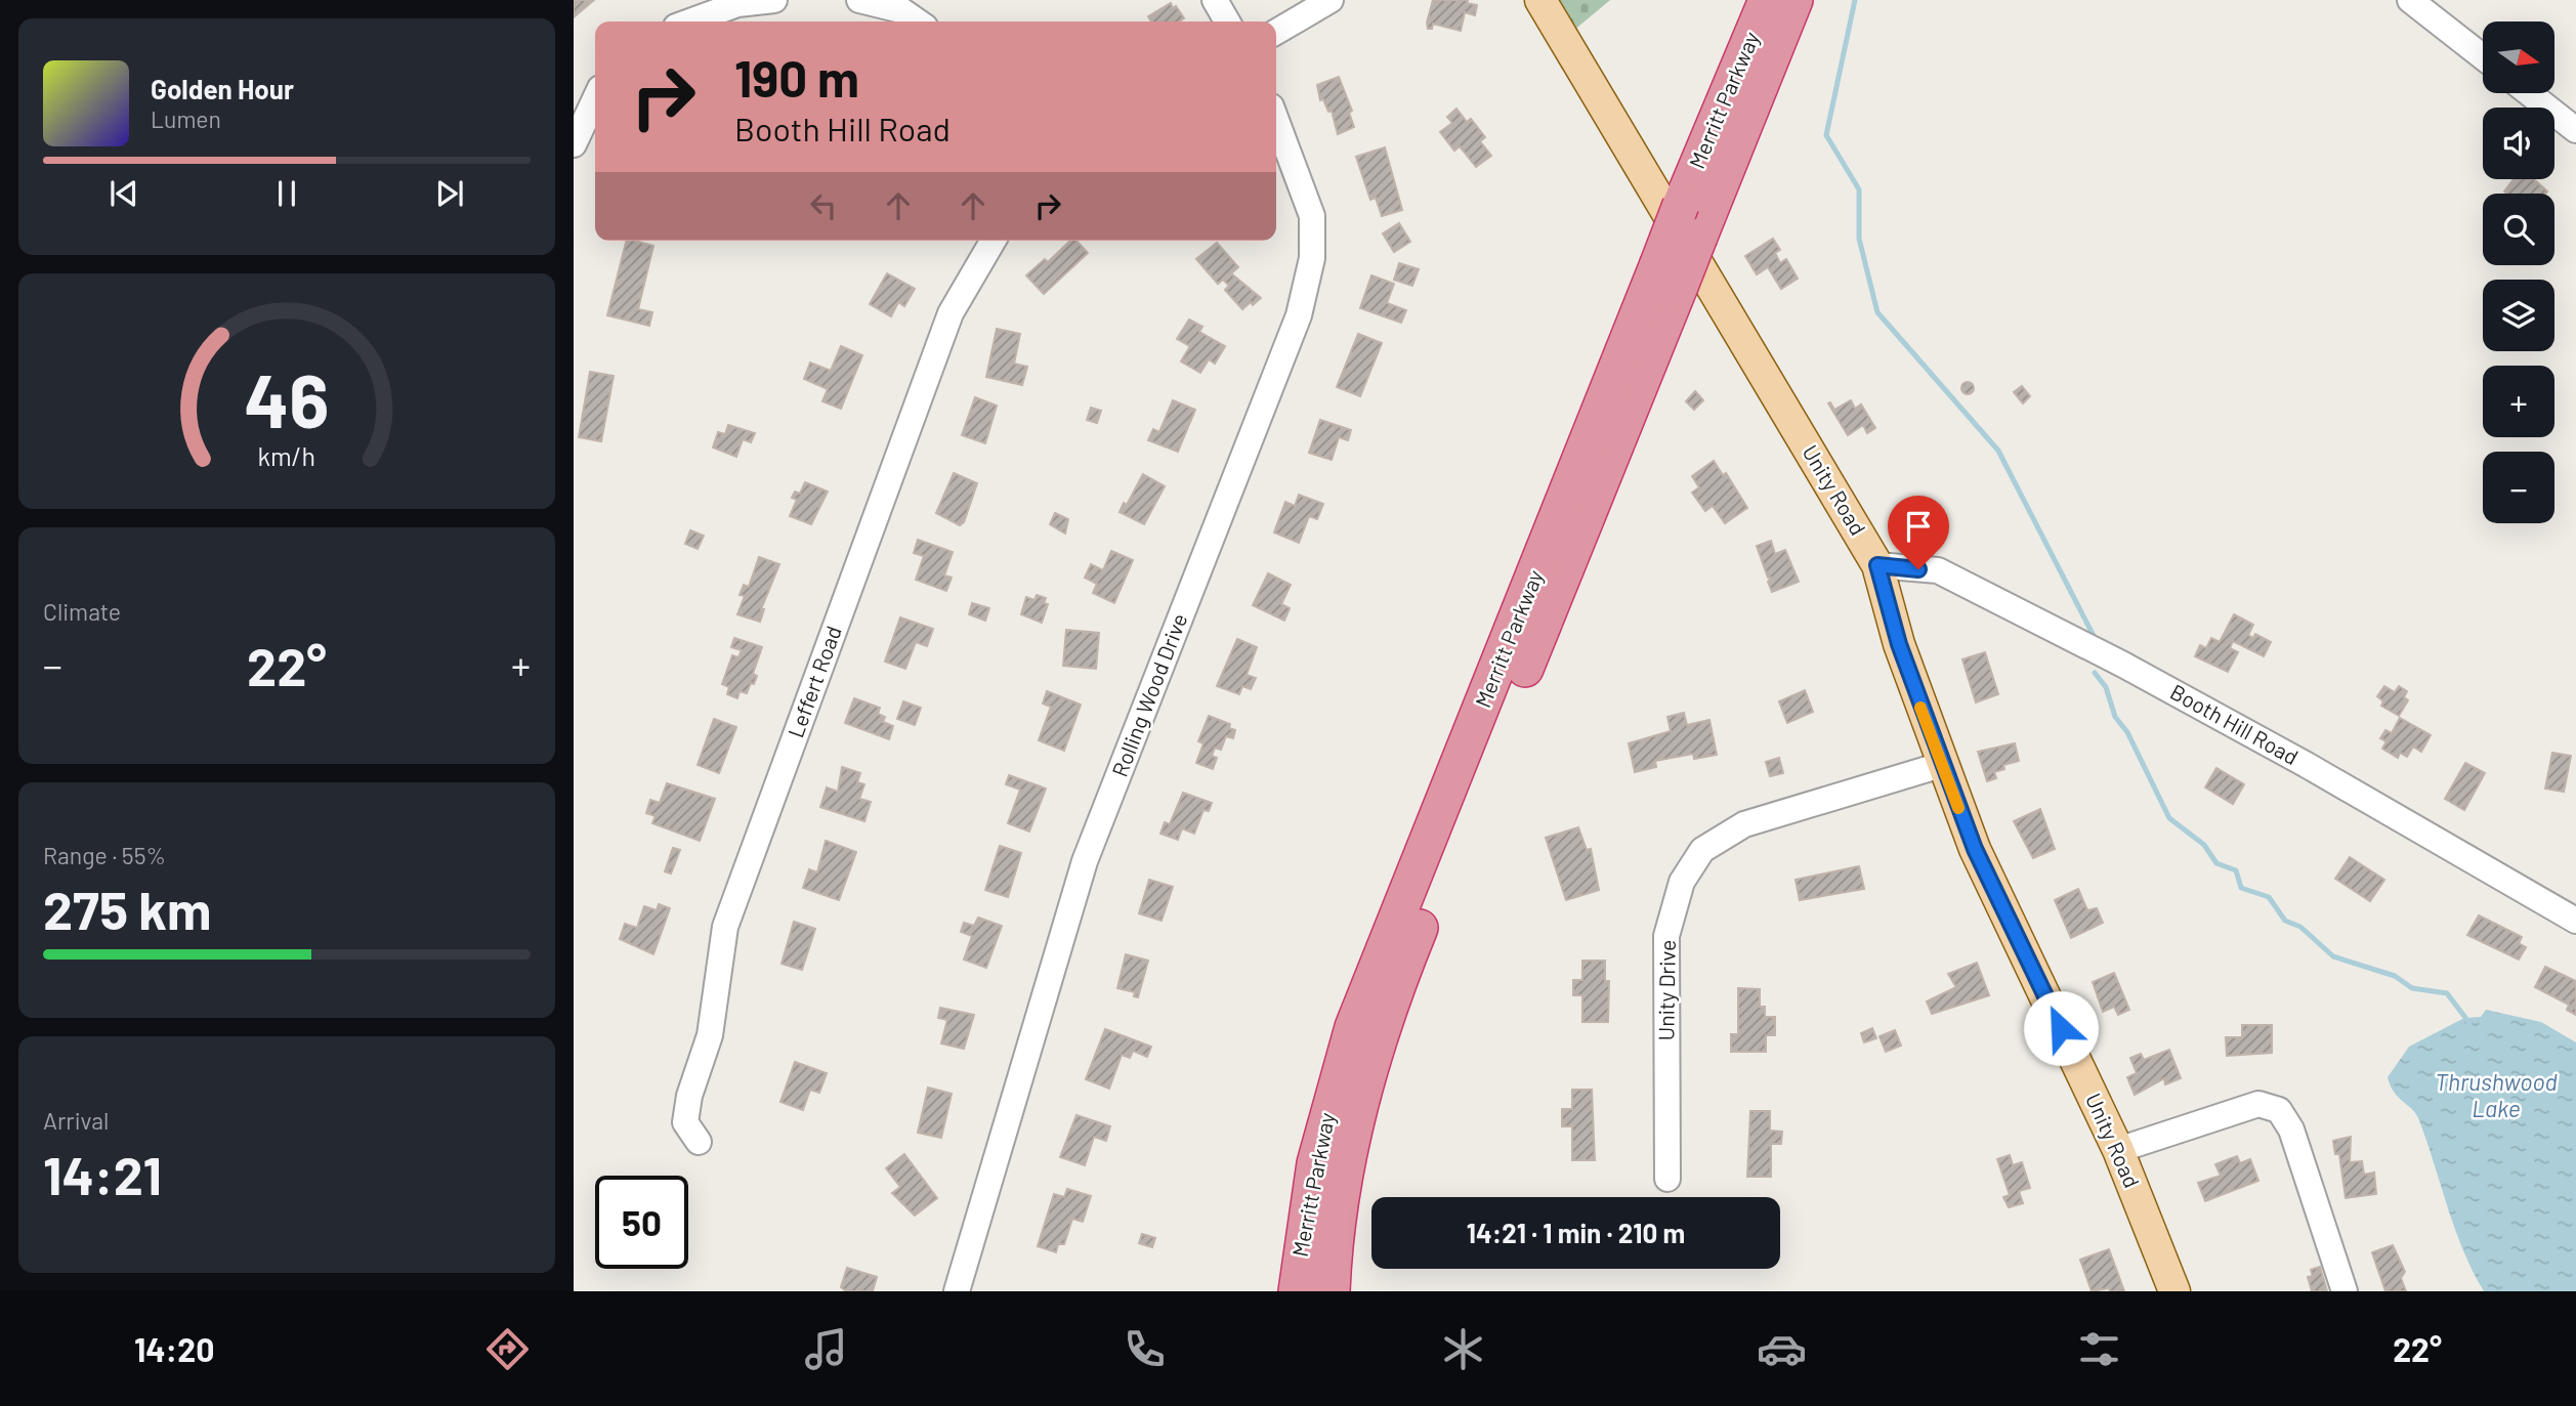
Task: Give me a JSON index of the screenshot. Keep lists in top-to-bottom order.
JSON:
{
  "streets": {
    "highway": ["Merritt Parkway"],
    "main road": ["Unity Road"],
    "street": [
      "Leffert Road",
      "Rolling Wood Drive",
      "Booth Hill Road",
      "Unity Drive"
    ]
  },
  "crossings": [
    ["Unity Road", "Booth Hill Road"],
    ["Unity Road", "Unity Drive"]
  ],
  "water": ["Thrushwood Lake"],
  "north": "right",
  "page": {
    "map_buttons": ["+", "−"],
    "turn": ["190 m", "Booth Hill Road"],
    "song": ["Golden Hour", "Lumen"],
    "tile": [
      "Climate",
      ["Range · 55%", "275 km"],
      ["Arrival", "14:21"]
    ],
    "heat": ["−", "22°", "+"],
    "limit": "50",
    "trip": "14:21 · 1 min · 210 m",
    "tabs": ["14:20", "22°"],
    "gauge": ["46", "km/h"]
  }
}
